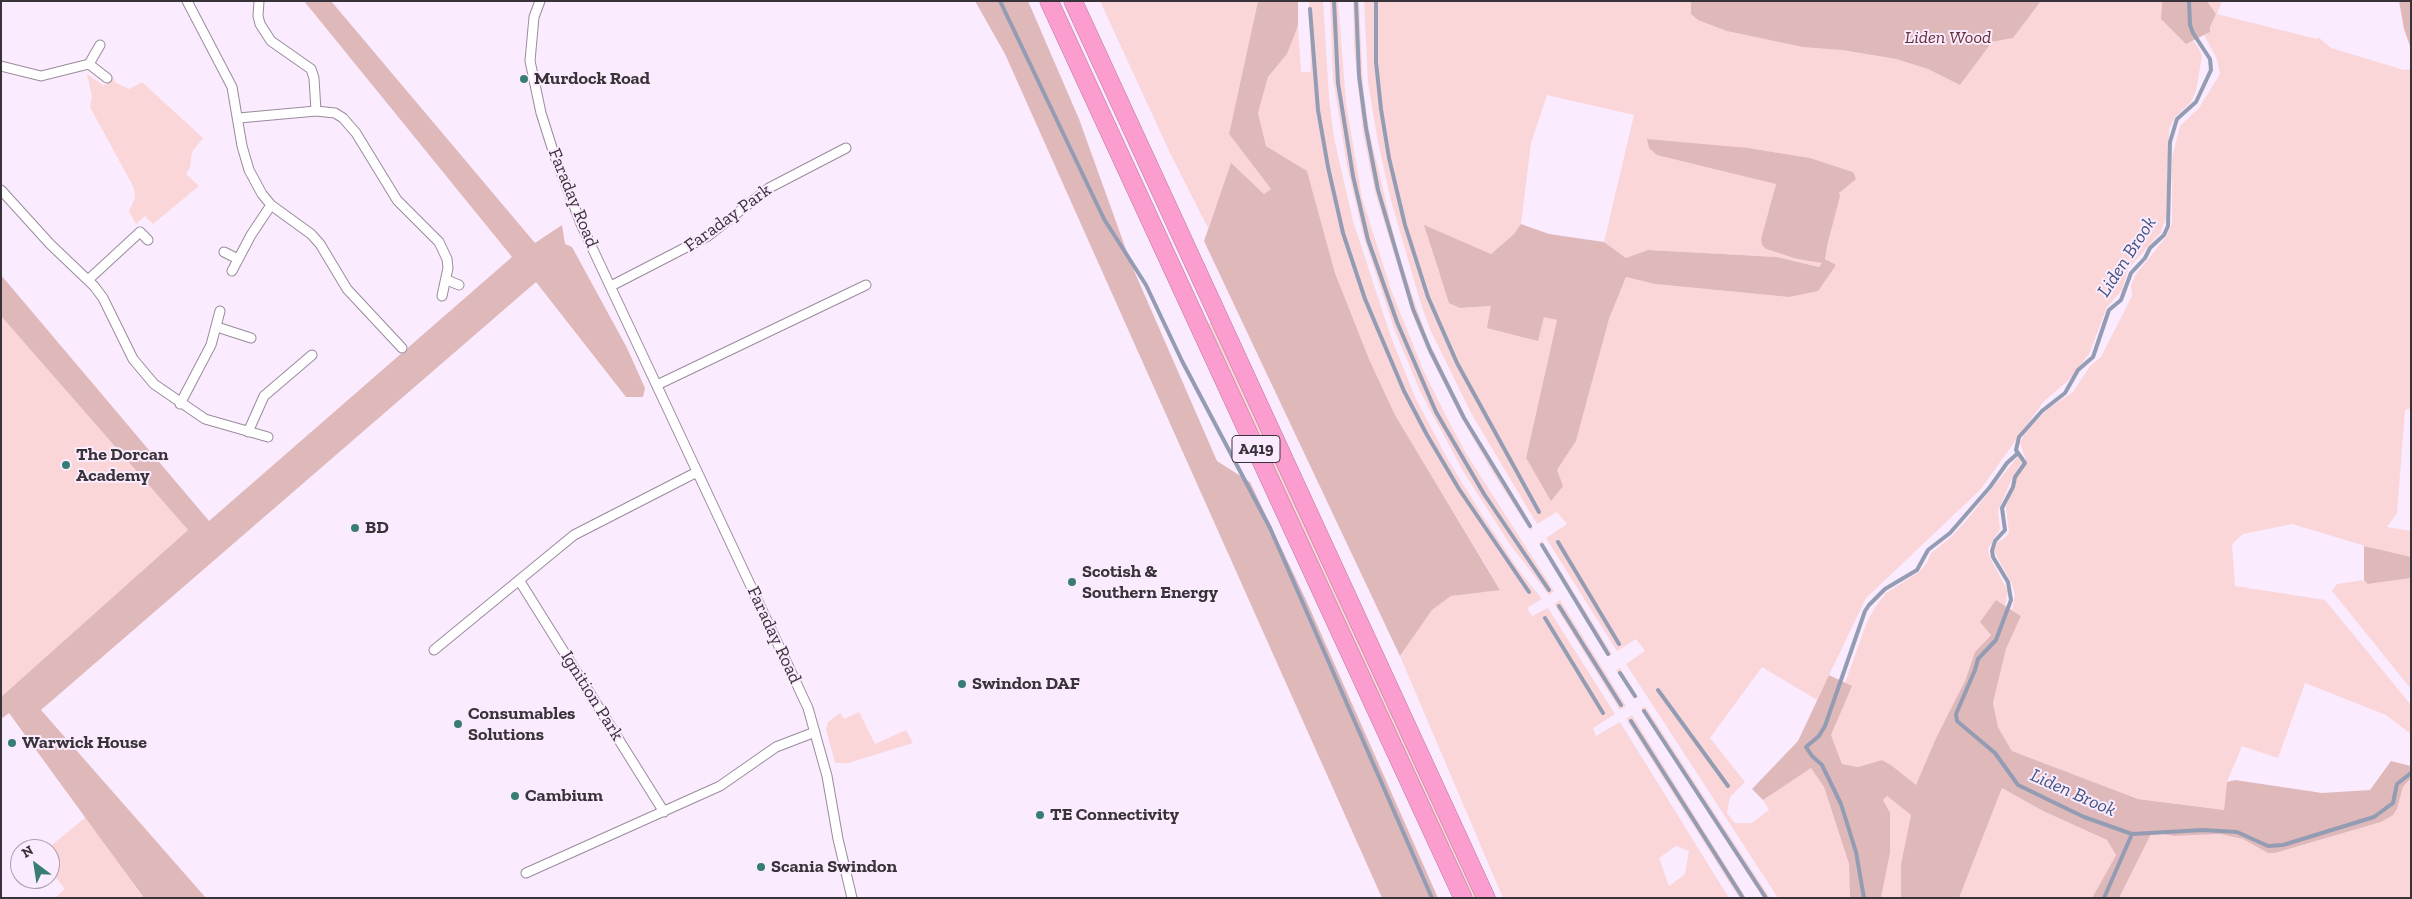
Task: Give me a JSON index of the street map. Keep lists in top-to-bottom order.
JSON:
{
  "streets": {
    "highway": ["A419"],
    "street": ["Faraday Road", "Faraday Park", "Ignition Park"]
  },
  "crossings": [
    ["Faraday Road", "Faraday Park"]
  ],
  "water": ["Liden Brook"],
  "parks": ["Liden Wood"],
  "places": [
    "Murdock Road",
    "The Dorcan Academy",
    "BD",
    "Scotish & Southern Energy",
    "Swindon DAF",
    "Consumables Solutions",
    "Warwick House",
    "Cambium",
    "TE Connectivity",
    "Scania Swindon"
  ],
  "north": "top left"
}
